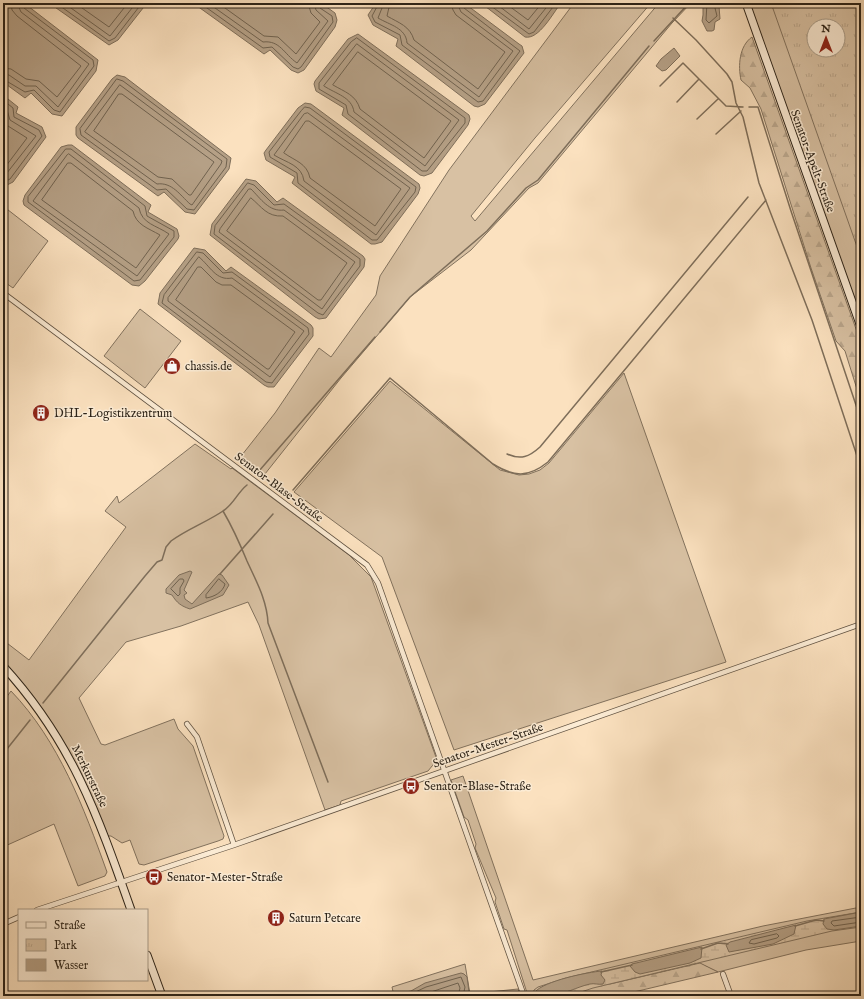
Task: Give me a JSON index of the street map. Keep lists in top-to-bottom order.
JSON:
{
  "streets": {
    "street": [
      "Senator-Apelt-Straße",
      "Senator-Blase-Straße",
      "Senator-Mester-Straße",
      "Merkurstraße"
    ]
  },
  "crossings": [
    ["Senator-Blase-Straße", "Senator-Mester-Straße"],
    ["Senator-Mester-Straße", "Merkurstraße"]
  ],
  "places": {
    "shop": ["chassis.de"],
    "building": ["DHL-Logistikzentrum", "Saturn Petcare"],
    "bus stop": ["Senator-Blase-Straße", "Senator-Mester-Straße"]
  },
  "legend": ["Straße", "Park", "Wasser"],
  "north": "top"
}
